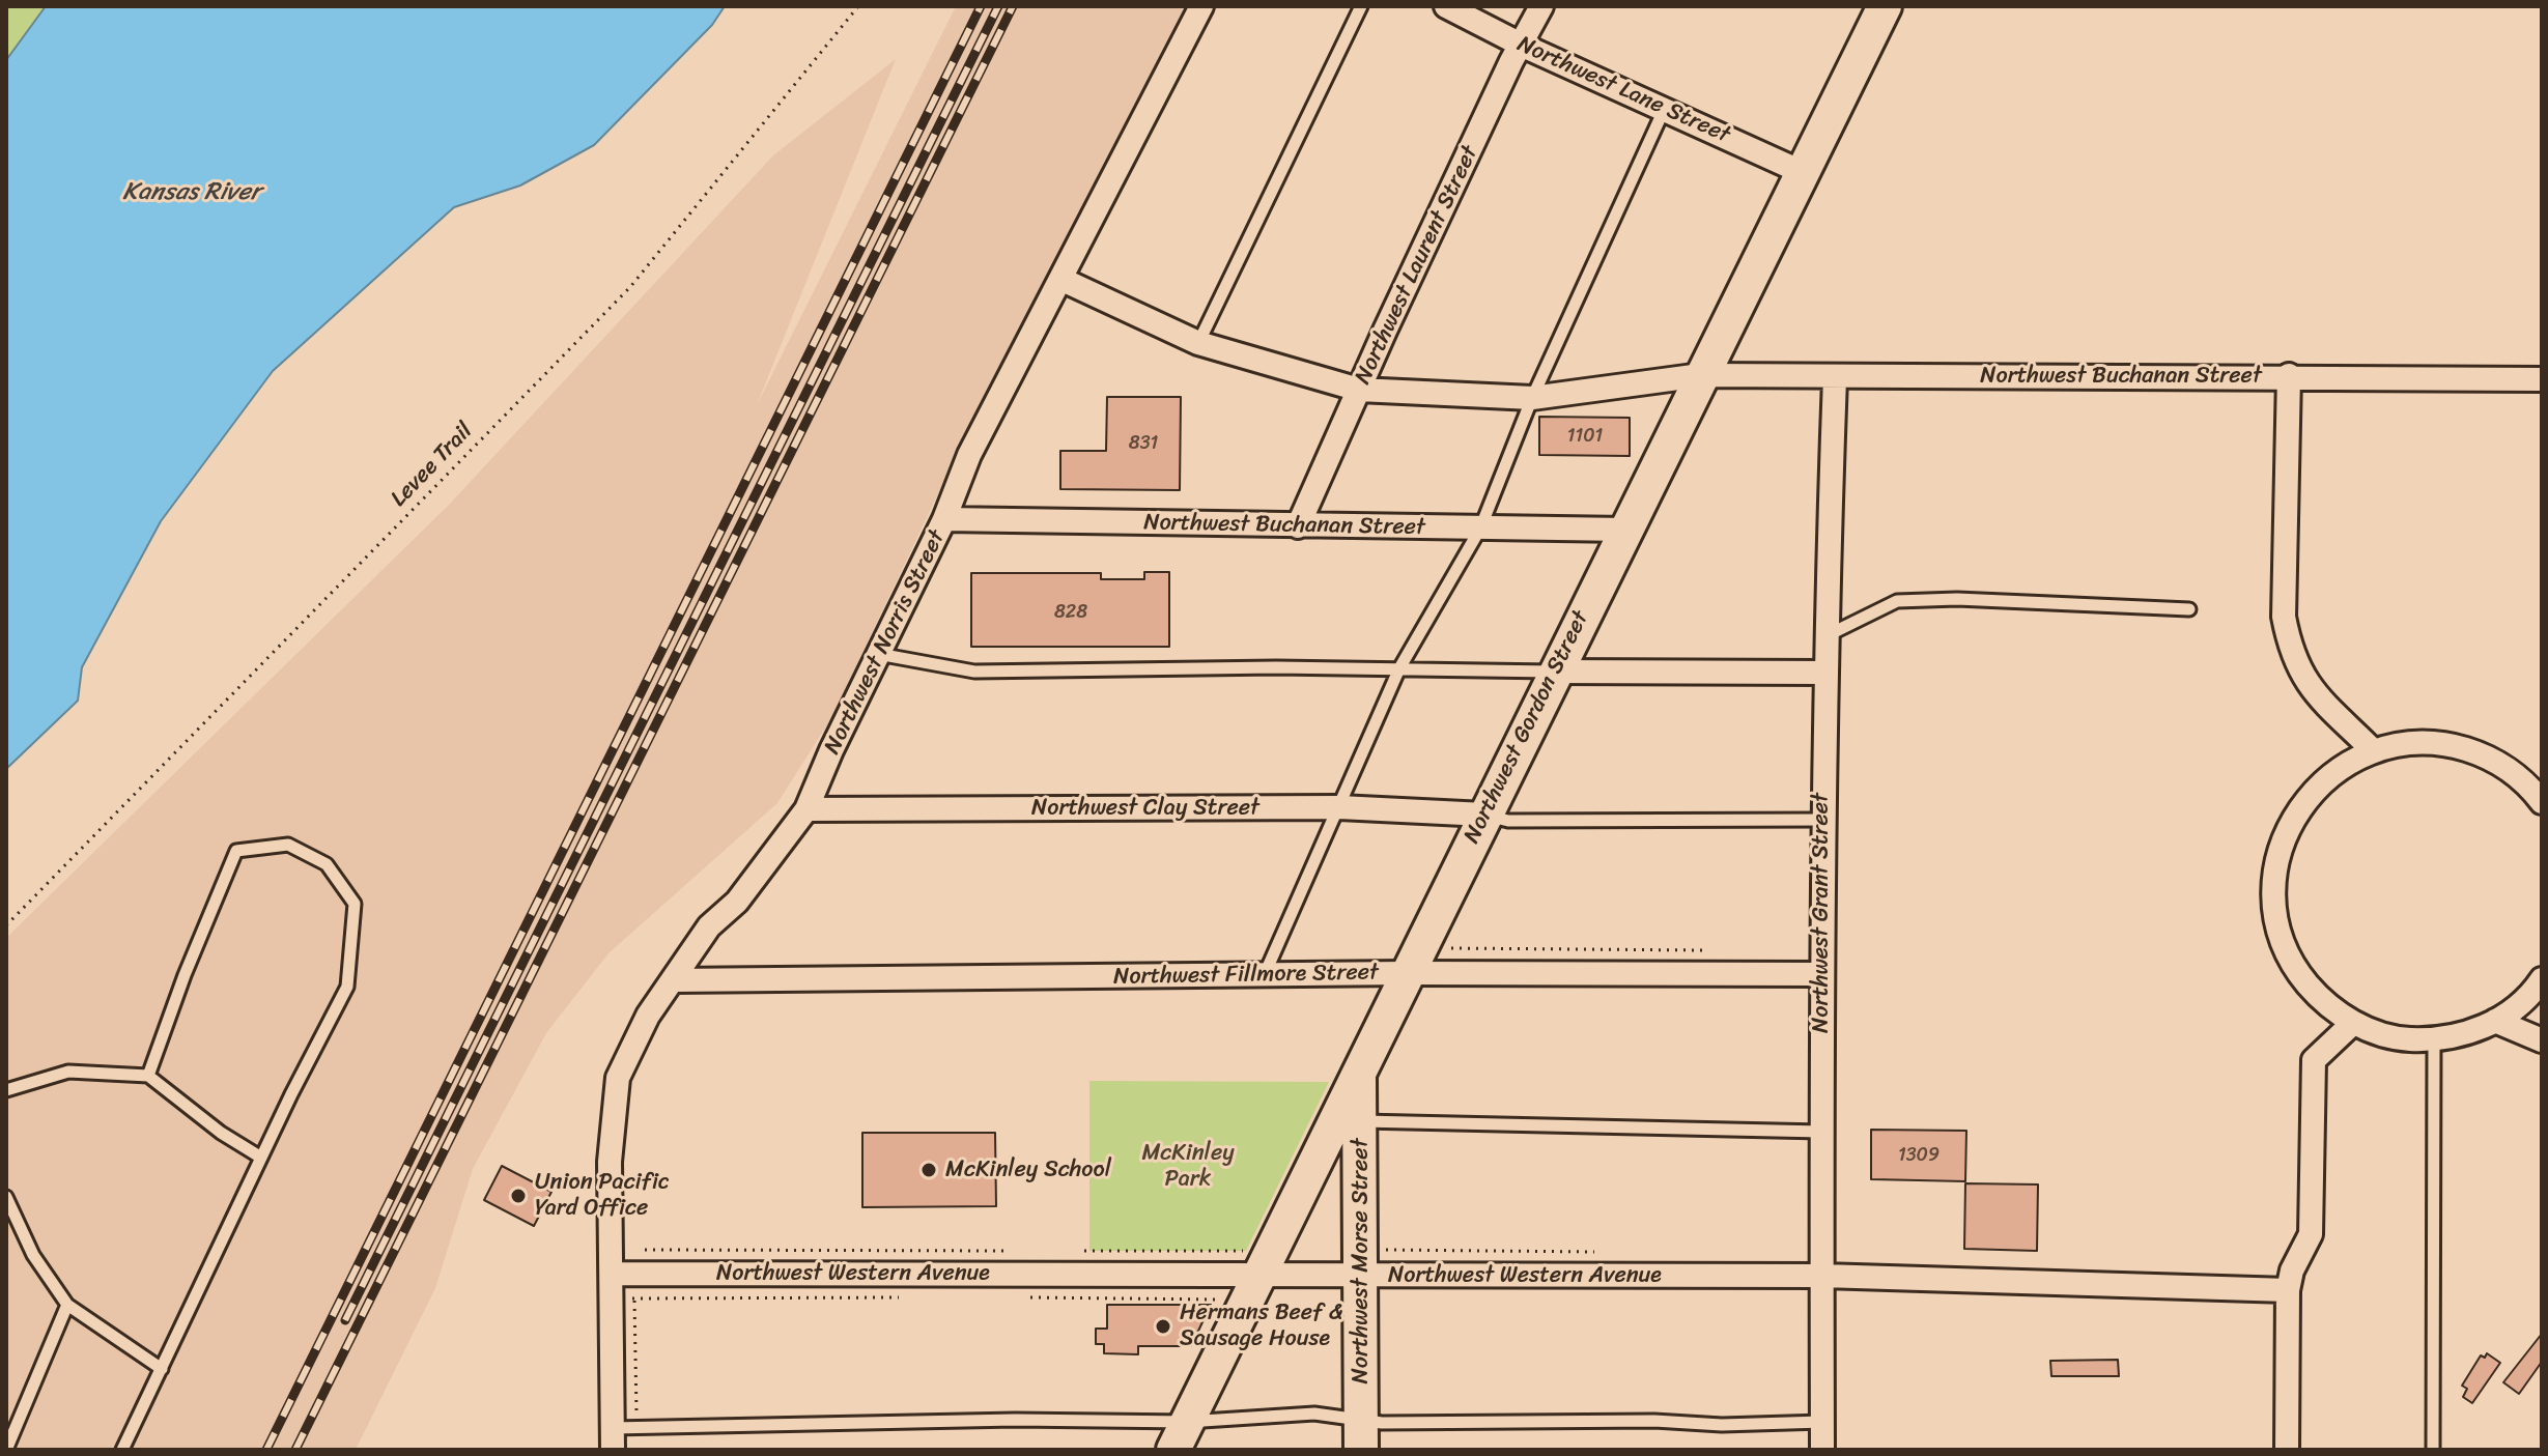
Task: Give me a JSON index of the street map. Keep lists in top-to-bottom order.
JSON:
{
  "streets": {
    "main road": ["Northwest Gordon Street", "Northwest Morse Street"],
    "street": [
      "Northwest Lane Street",
      "Northwest Laurent Street",
      "Northwest Buchanan Street",
      "Northwest Norris Street",
      "Northwest Clay Street",
      "Northwest Grant Street",
      "Northwest Fillmore Street",
      "Northwest Western Avenue"
    ],
    "path": ["Levee Trail"]
  },
  "crossings": [
    ["Northwest Lane Street", "Northwest Laurent Street"],
    ["Northwest Lane Street", "Northwest Gordon Street"],
    ["Northwest Laurent Street", "Northwest Buchanan Street"],
    ["Northwest Buchanan Street", "Northwest Norris Street"],
    ["Northwest Buchanan Street", "Northwest Gordon Street"],
    ["Northwest Buchanan Street", "Northwest Grant Street"],
    ["Northwest Norris Street", "Northwest Clay Street"],
    ["Northwest Norris Street", "Northwest Fillmore Street"],
    ["Northwest Norris Street", "Northwest Western Avenue"],
    ["Northwest Gordon Street", "Northwest Clay Street"],
    ["Northwest Gordon Street", "Northwest Fillmore Street"],
    ["Northwest Gordon Street", "Northwest Morse Street"],
    ["Northwest Gordon Street", "Northwest Western Avenue"],
    ["Northwest Grant Street", "Northwest Fillmore Street"],
    ["Northwest Grant Street", "Northwest Western Avenue"],
    ["Northwest Morse Street", "Northwest Western Avenue"]
  ],
  "water": ["Kansas River"],
  "parks": ["McKinley Park"],
  "places": ["McKinley School", "Union Pacific Yard Office", "Hermans Beef & Sausage House"],
  "house_numbers": [
    "1101",
    "831",
    "828",
    "1309"
  ]
}
